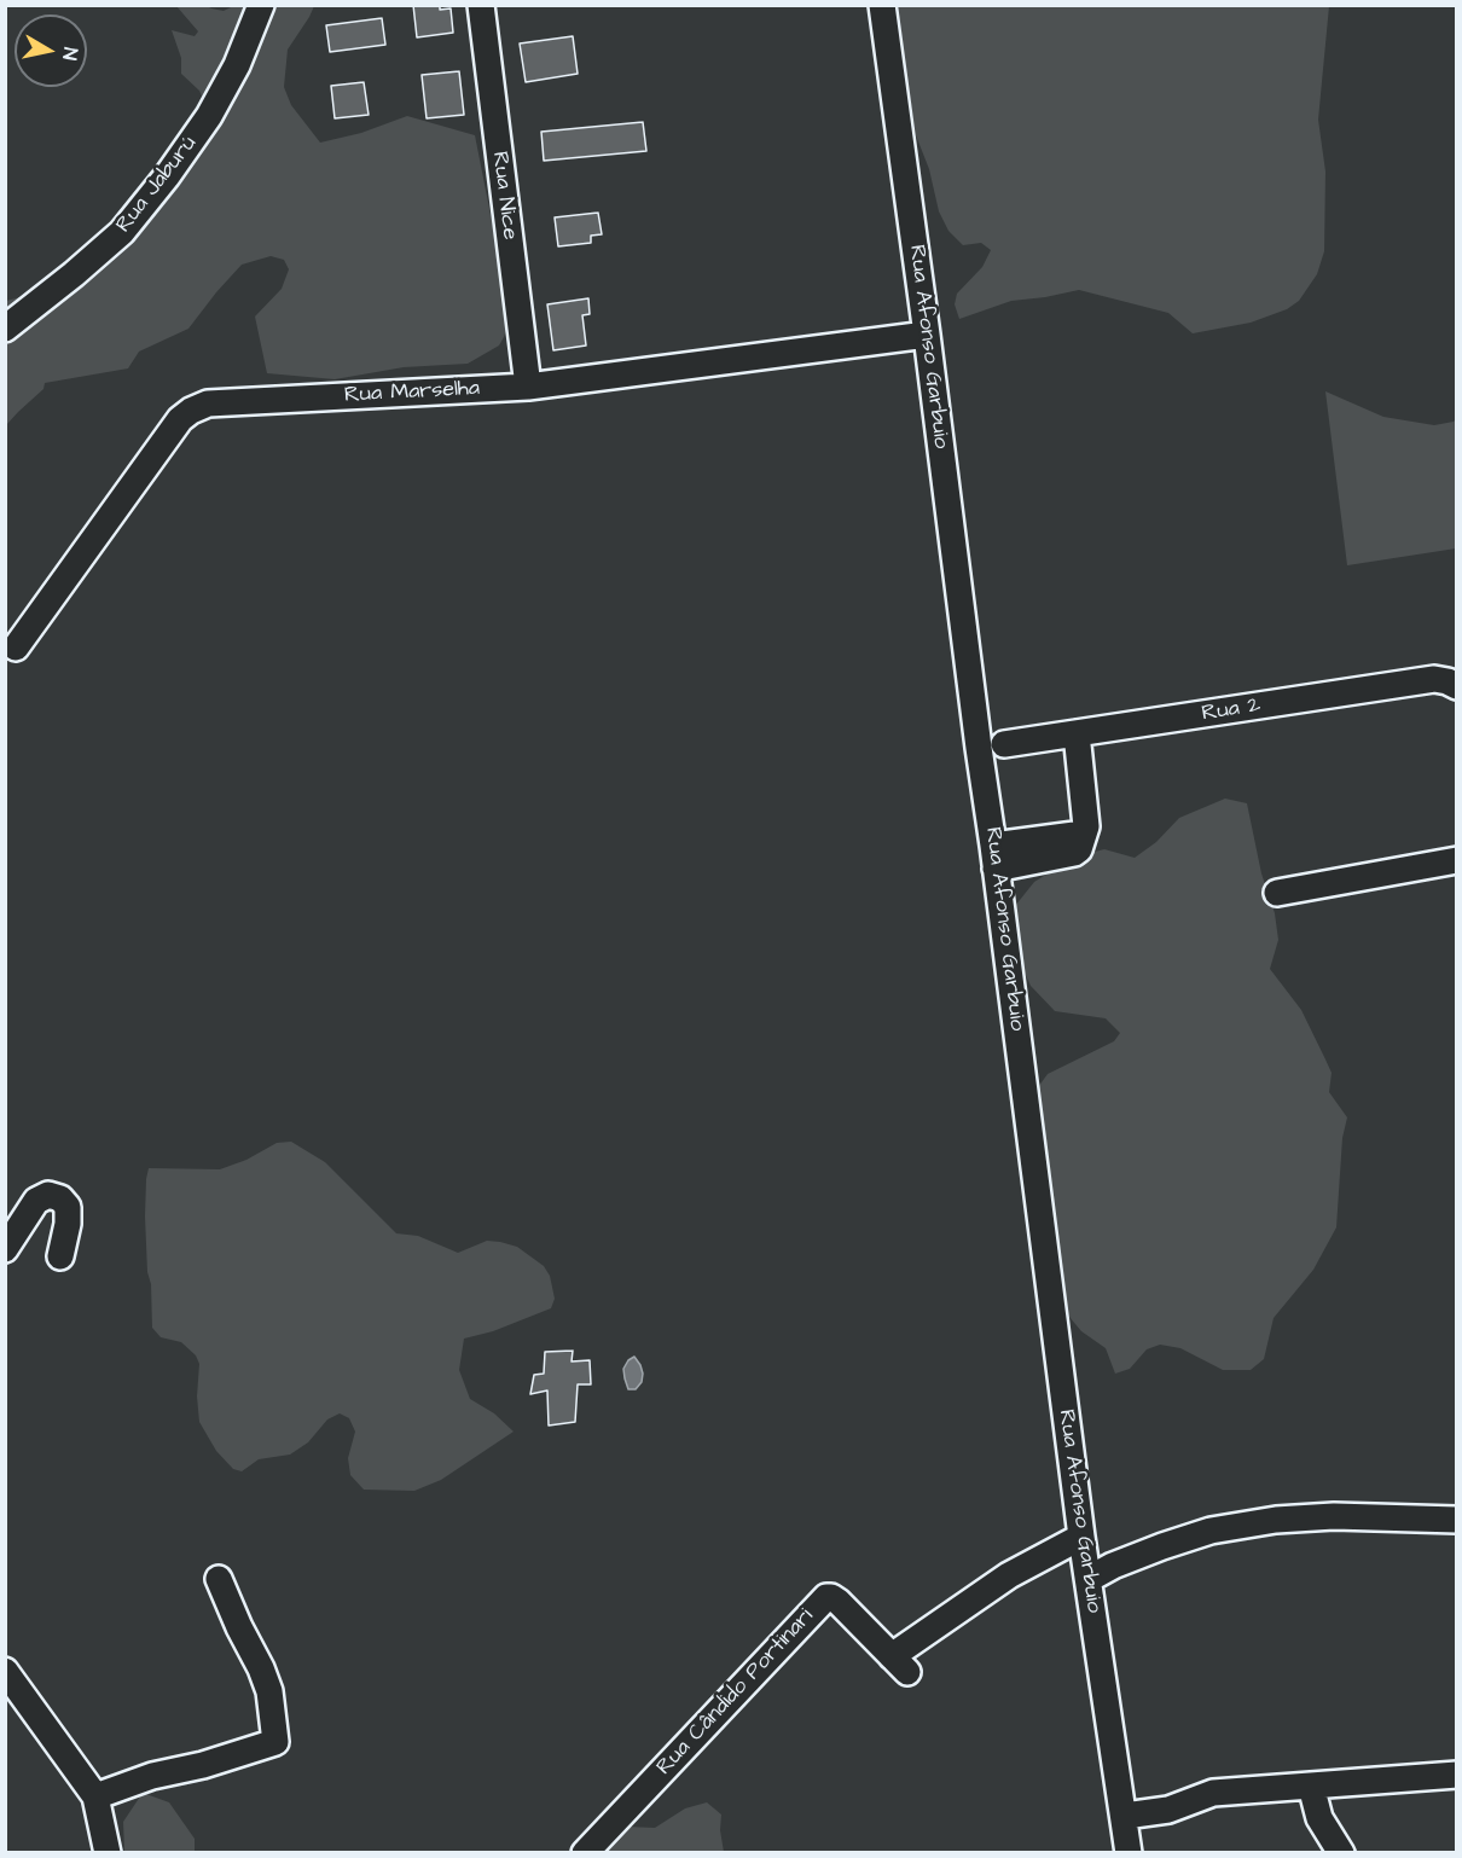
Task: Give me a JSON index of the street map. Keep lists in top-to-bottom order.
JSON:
{
  "streets": {
    "street": [
      "Rua Jaburú",
      "Rua Nice",
      "Rua Afonso Garbuio",
      "Rua Marselha",
      "Rua 2",
      "Rua Cândido Portinari"
    ]
  },
  "crossings": [
    ["Rua Nice", "Rua Marselha"],
    ["Rua Afonso Garbuio", "Rua Marselha"],
    ["Rua Afonso Garbuio", "Rua Cândido Portinari"]
  ],
  "north": "right"
}
